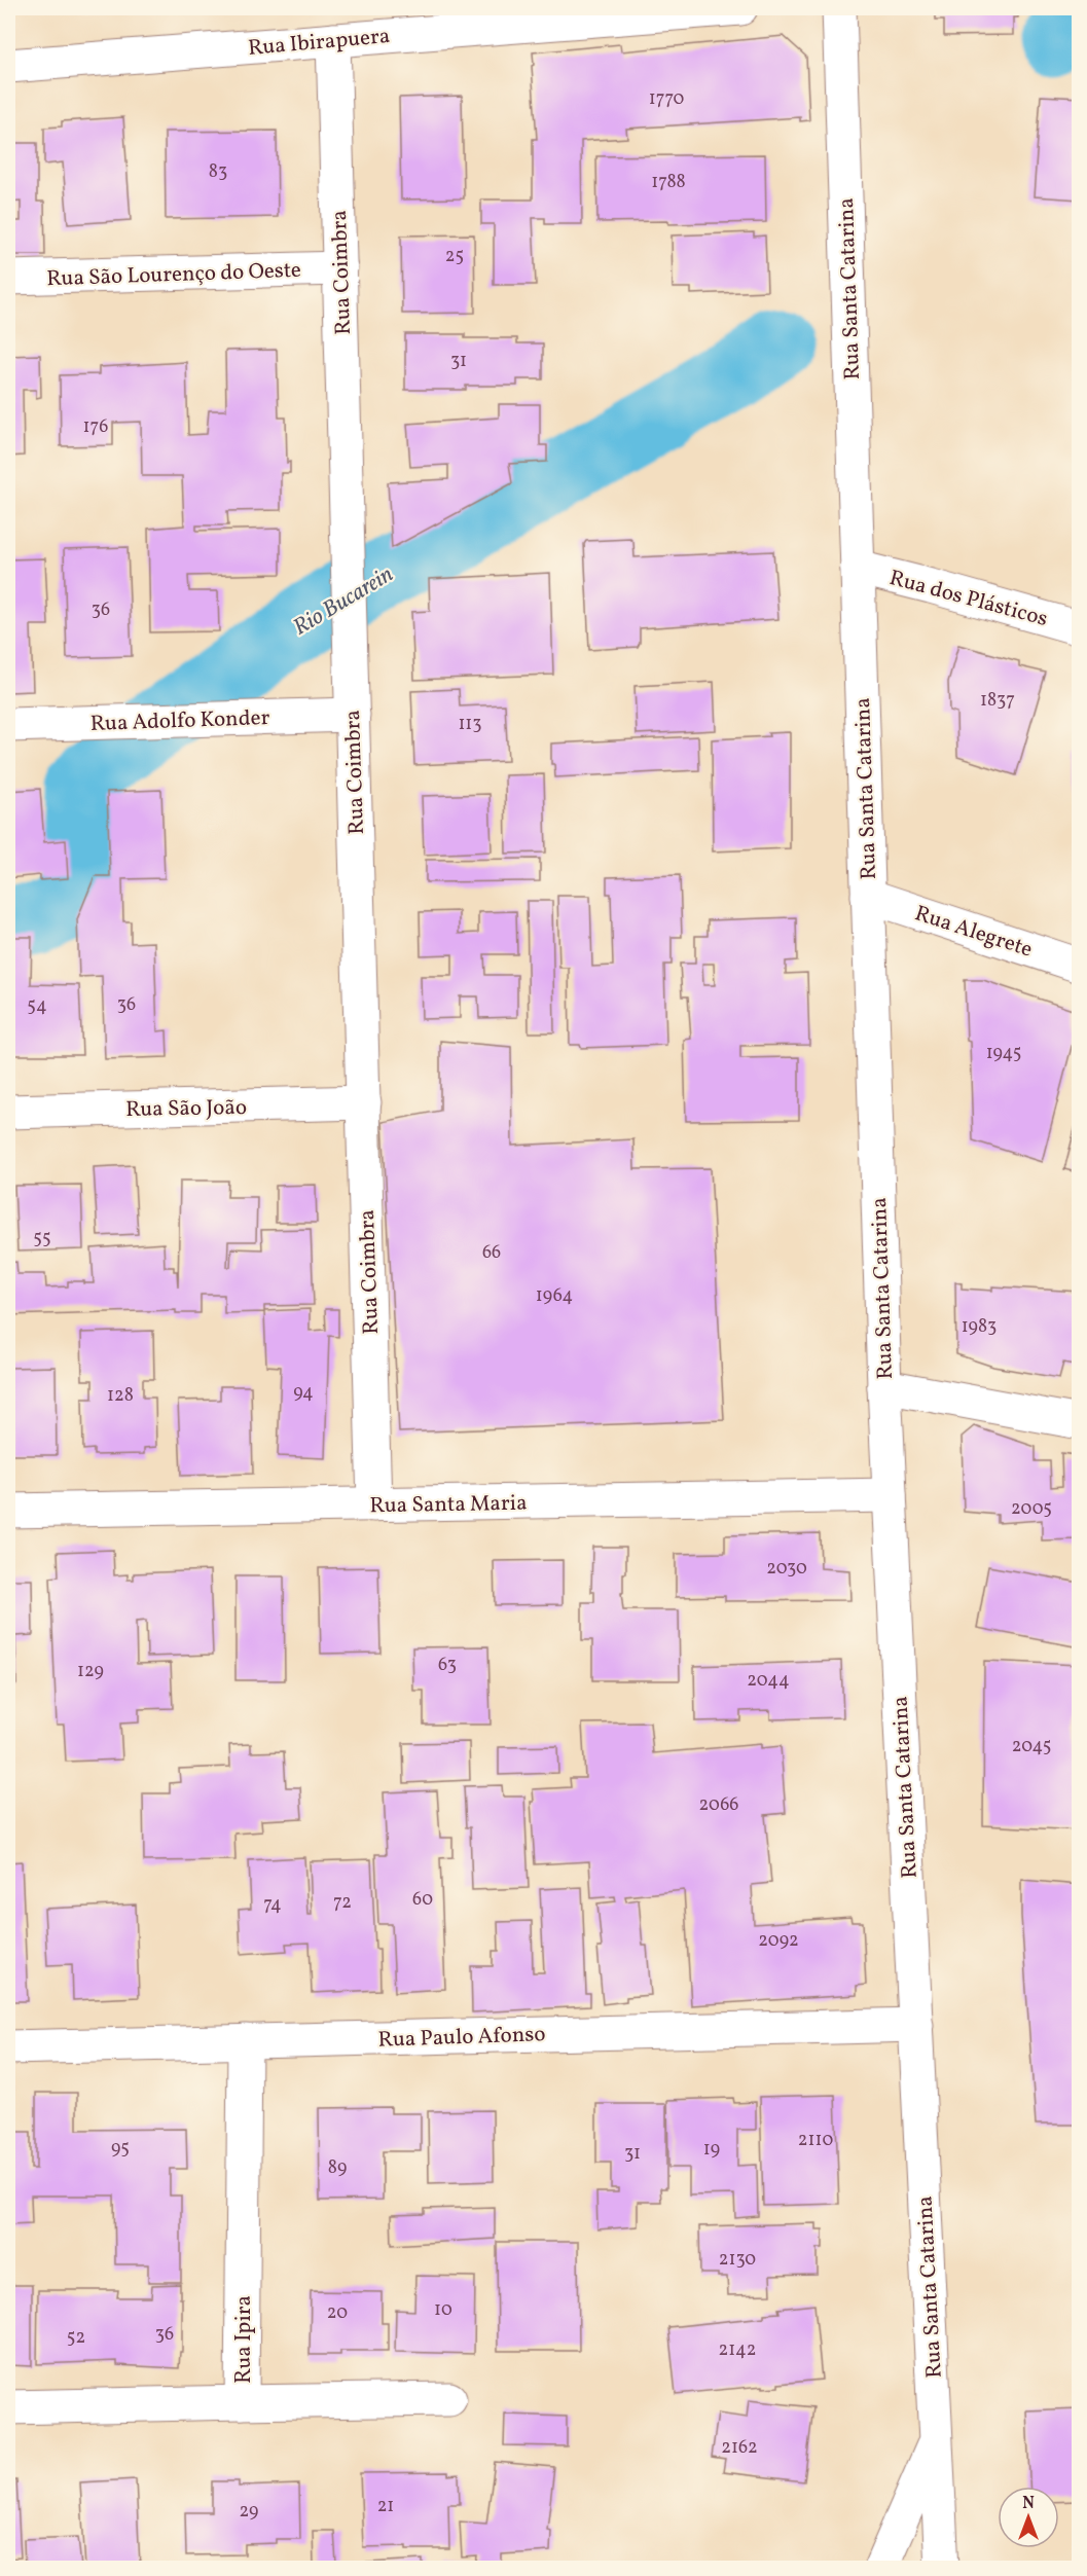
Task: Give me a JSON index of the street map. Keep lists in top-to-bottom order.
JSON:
{
  "streets": {
    "street": [
      "Rua Ibirapuera",
      "Rua Coimbra",
      "Rua São Lourenço do Oeste",
      "Rua Santa Catarina",
      "Rua dos Plásticos",
      "Rua Adolfo Konder",
      "Rua Alegrete",
      "Rua São João",
      "Rua Santa Maria",
      "Rua Paulo Afonso",
      "Rua Ipira"
    ]
  },
  "crossings": [
    ["Rua Ibirapuera", "Rua Coimbra"],
    ["Rua Coimbra", "Rua São Lourenço do Oeste"],
    ["Rua Coimbra", "Rua Adolfo Konder"],
    ["Rua Coimbra", "Rua São João"],
    ["Rua Coimbra", "Rua Santa Maria"],
    ["Rua Santa Catarina", "Rua dos Plásticos"],
    ["Rua Santa Catarina", "Rua Alegrete"],
    ["Rua Santa Catarina", "Rua Santa Maria"],
    ["Rua Santa Catarina", "Rua Paulo Afonso"],
    ["Rua Paulo Afonso", "Rua Ipira"]
  ],
  "water": ["Rio Bucarein"],
  "house_numbers": [
    "1770",
    "83",
    "1788",
    "25",
    "31",
    "176",
    "36",
    "1837",
    "113",
    "36",
    "54",
    "1945",
    "55",
    "66",
    "1964",
    "1983",
    "94",
    "128",
    "2005",
    "2030",
    "63",
    "129",
    "2044",
    "2045",
    "2066",
    "60",
    "72",
    "74",
    "2092",
    "2110",
    "95",
    "19",
    "31",
    "89",
    "2130",
    "10",
    "20",
    "36",
    "52",
    "2142",
    "2162",
    "21",
    "29"
  ],
  "north": "top"
}
